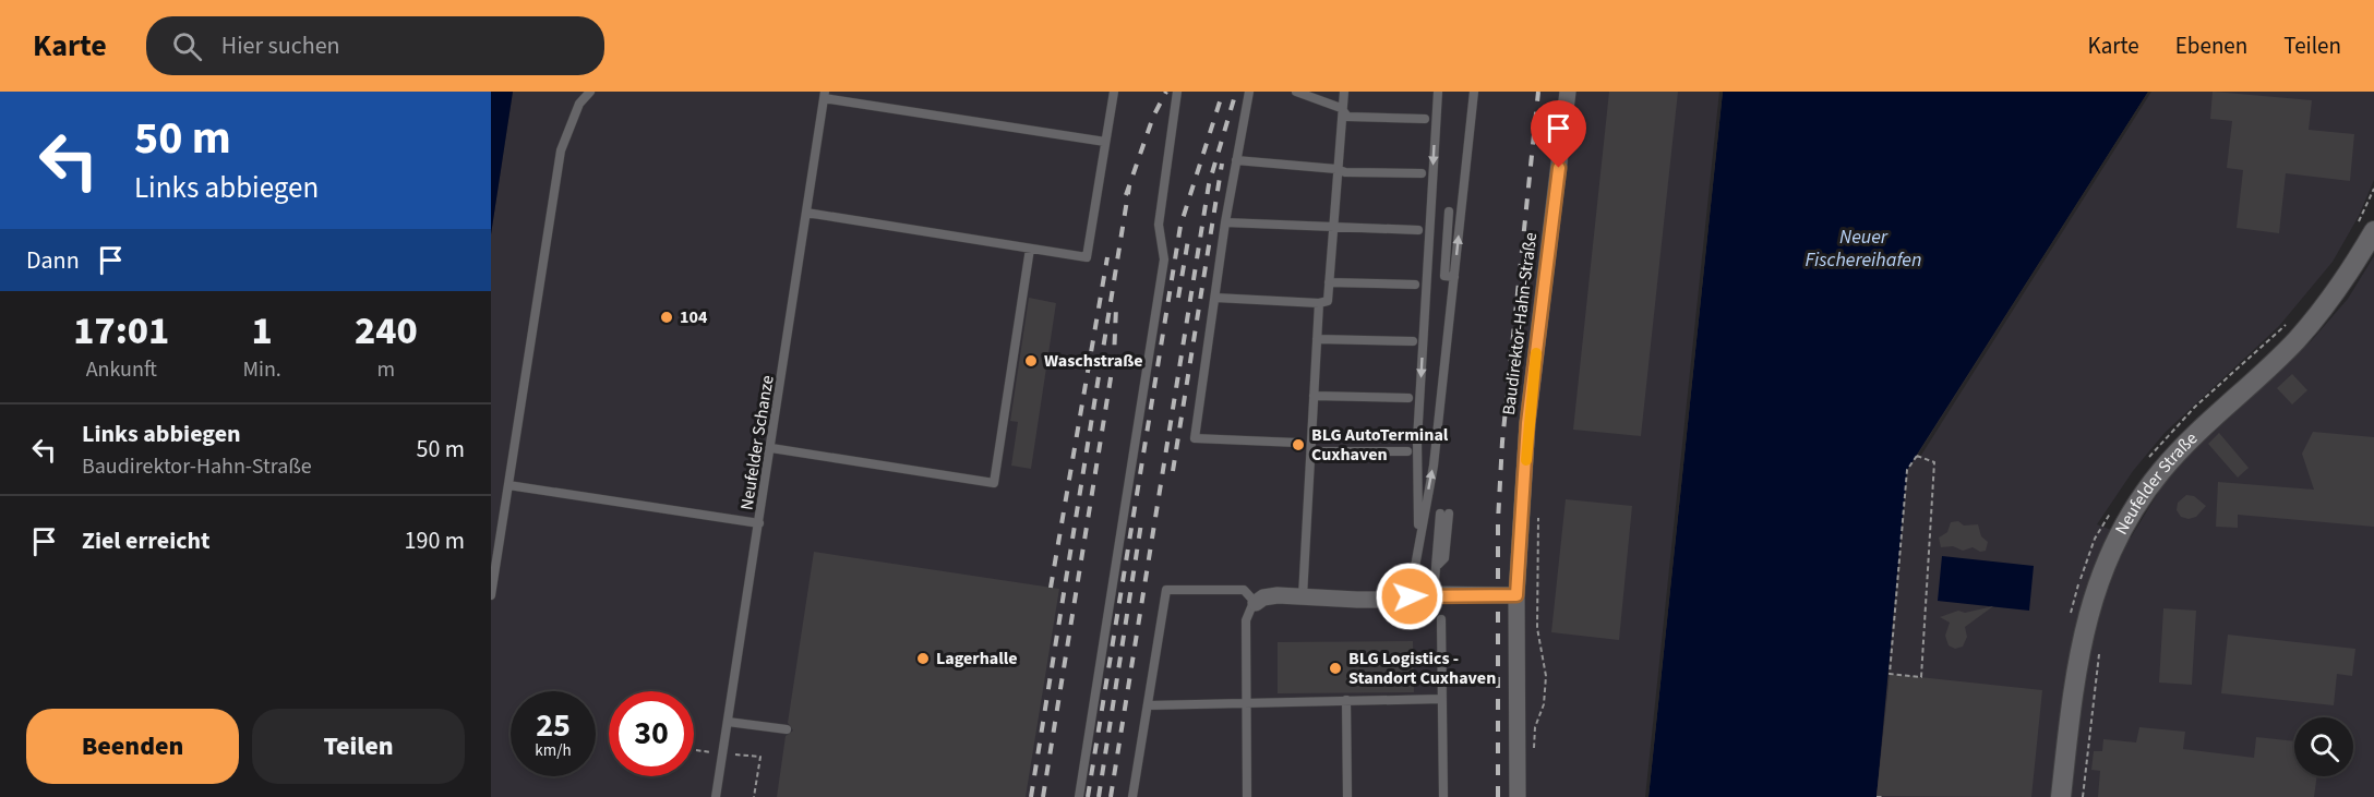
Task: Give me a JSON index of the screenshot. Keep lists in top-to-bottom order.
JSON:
{
  "streets": {
    "street": ["Baudirektor-Hahn-Straße", "Neufelder Straße"],
    "lane": ["Neufelder Schanze"]
  },
  "water": ["Neuer Fischereihafen"],
  "places": [
    "104",
    "Waschstraße",
    "BLG AutoTerminal Cuxhaven",
    "Lagerhalle",
    "BLG Logistics - Standort Cuxhaven"
  ],
  "page": {
    "header": "Karte",
    "search": "Hier suchen",
    "nav": ["Karte", "Ebenen", "Teilen"],
    "turn": ["50 m", "Links abbiegen"],
    "then": "Dann",
    "eta": [
      "17:01",
      "Ankunft",
      "1",
      "Min.",
      "240",
      "m"
    ],
    "list": [
      {
        "name": "Links abbiegen",
        "note": "Baudirektor-Hahn-Straße",
        "value": "50 m"
      },
      {
        "name": "Ziel erreicht",
        "value": "190 m"
      }
    ],
    "speed": "25 km/h",
    "limit": "30",
    "buttons": ["Beenden", "Teilen"]
  }
}
